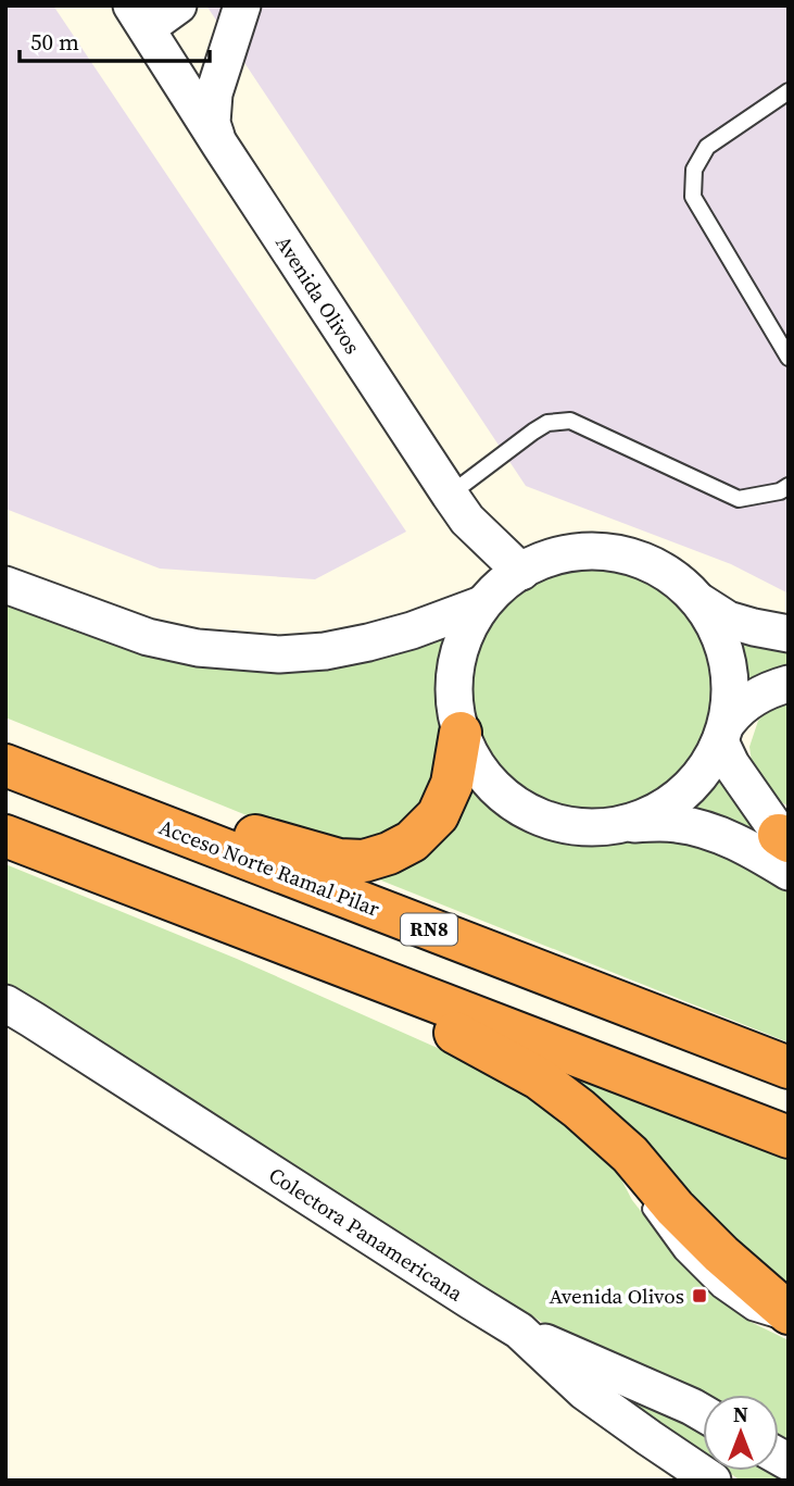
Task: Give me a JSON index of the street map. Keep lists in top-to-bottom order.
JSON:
{
  "streets": {
    "highway": ["Acceso Norte Ramal Pilar", "RN8"],
    "street": ["Avenida Olivos", "Colectora Panamericana"]
  },
  "places": {
    "transit": ["Avenida Olivos"]
  },
  "scale_bar": "50 m",
  "north": "top"
}
